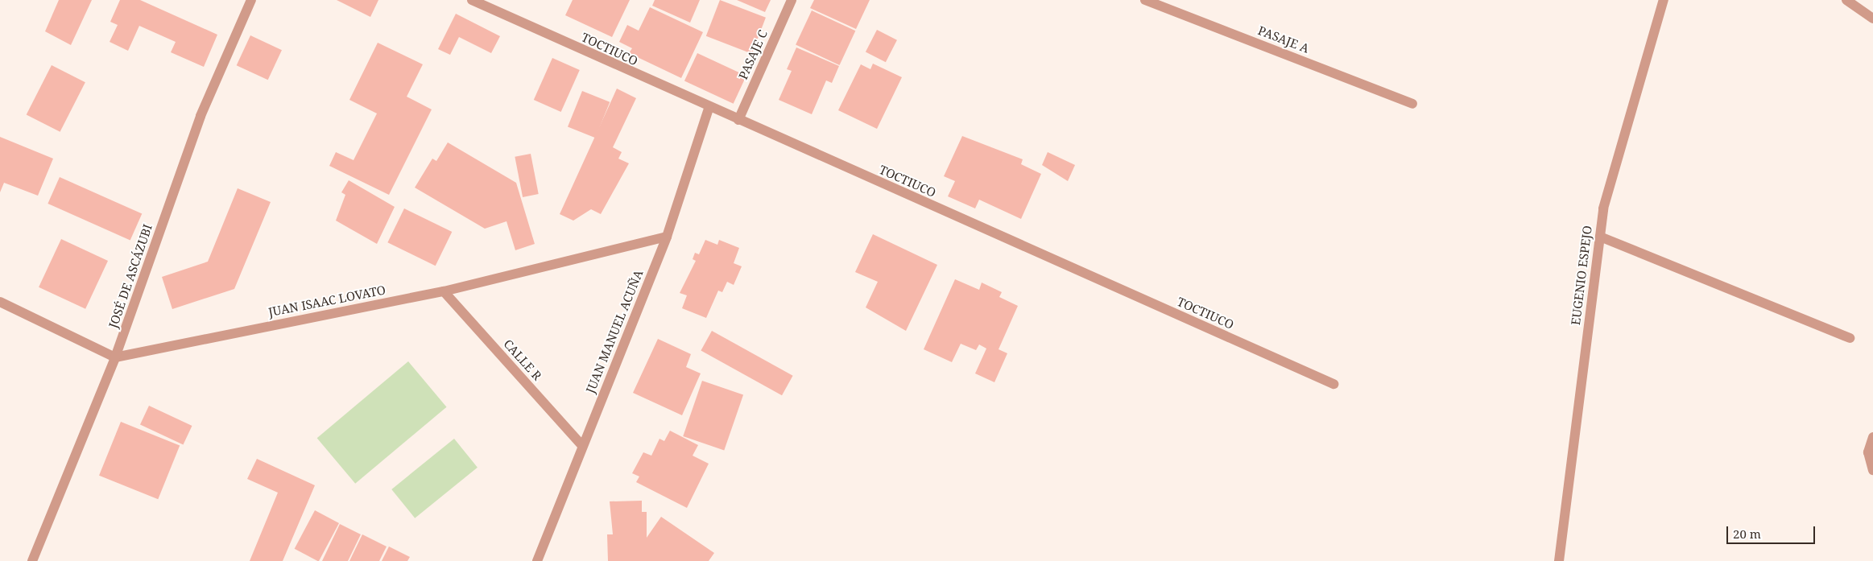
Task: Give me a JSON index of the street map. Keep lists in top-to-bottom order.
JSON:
{
  "streets": {
    "street": [
      "PASAJE A",
      "TOCTIUCO",
      "PASAJE C",
      "EUGENIO ESPEJO",
      "JOSÉ DE ASCÁZUBI",
      "JUAN ISAAC LOVATO",
      "JUAN MANUEL ACUÑA",
      "CALLE R"
    ]
  },
  "crossings": [
    ["TOCTIUCO", "PASAJE C"],
    ["TOCTIUCO", "JUAN MANUEL ACUÑA"],
    ["JOSÉ DE ASCÁZUBI", "JUAN ISAAC LOVATO"],
    ["JUAN ISAAC LOVATO", "JUAN MANUEL ACUÑA"],
    ["JUAN ISAAC LOVATO", "CALLE R"],
    ["JUAN MANUEL ACUÑA", "CALLE R"]
  ],
  "scale_bar": "20 m"
}
